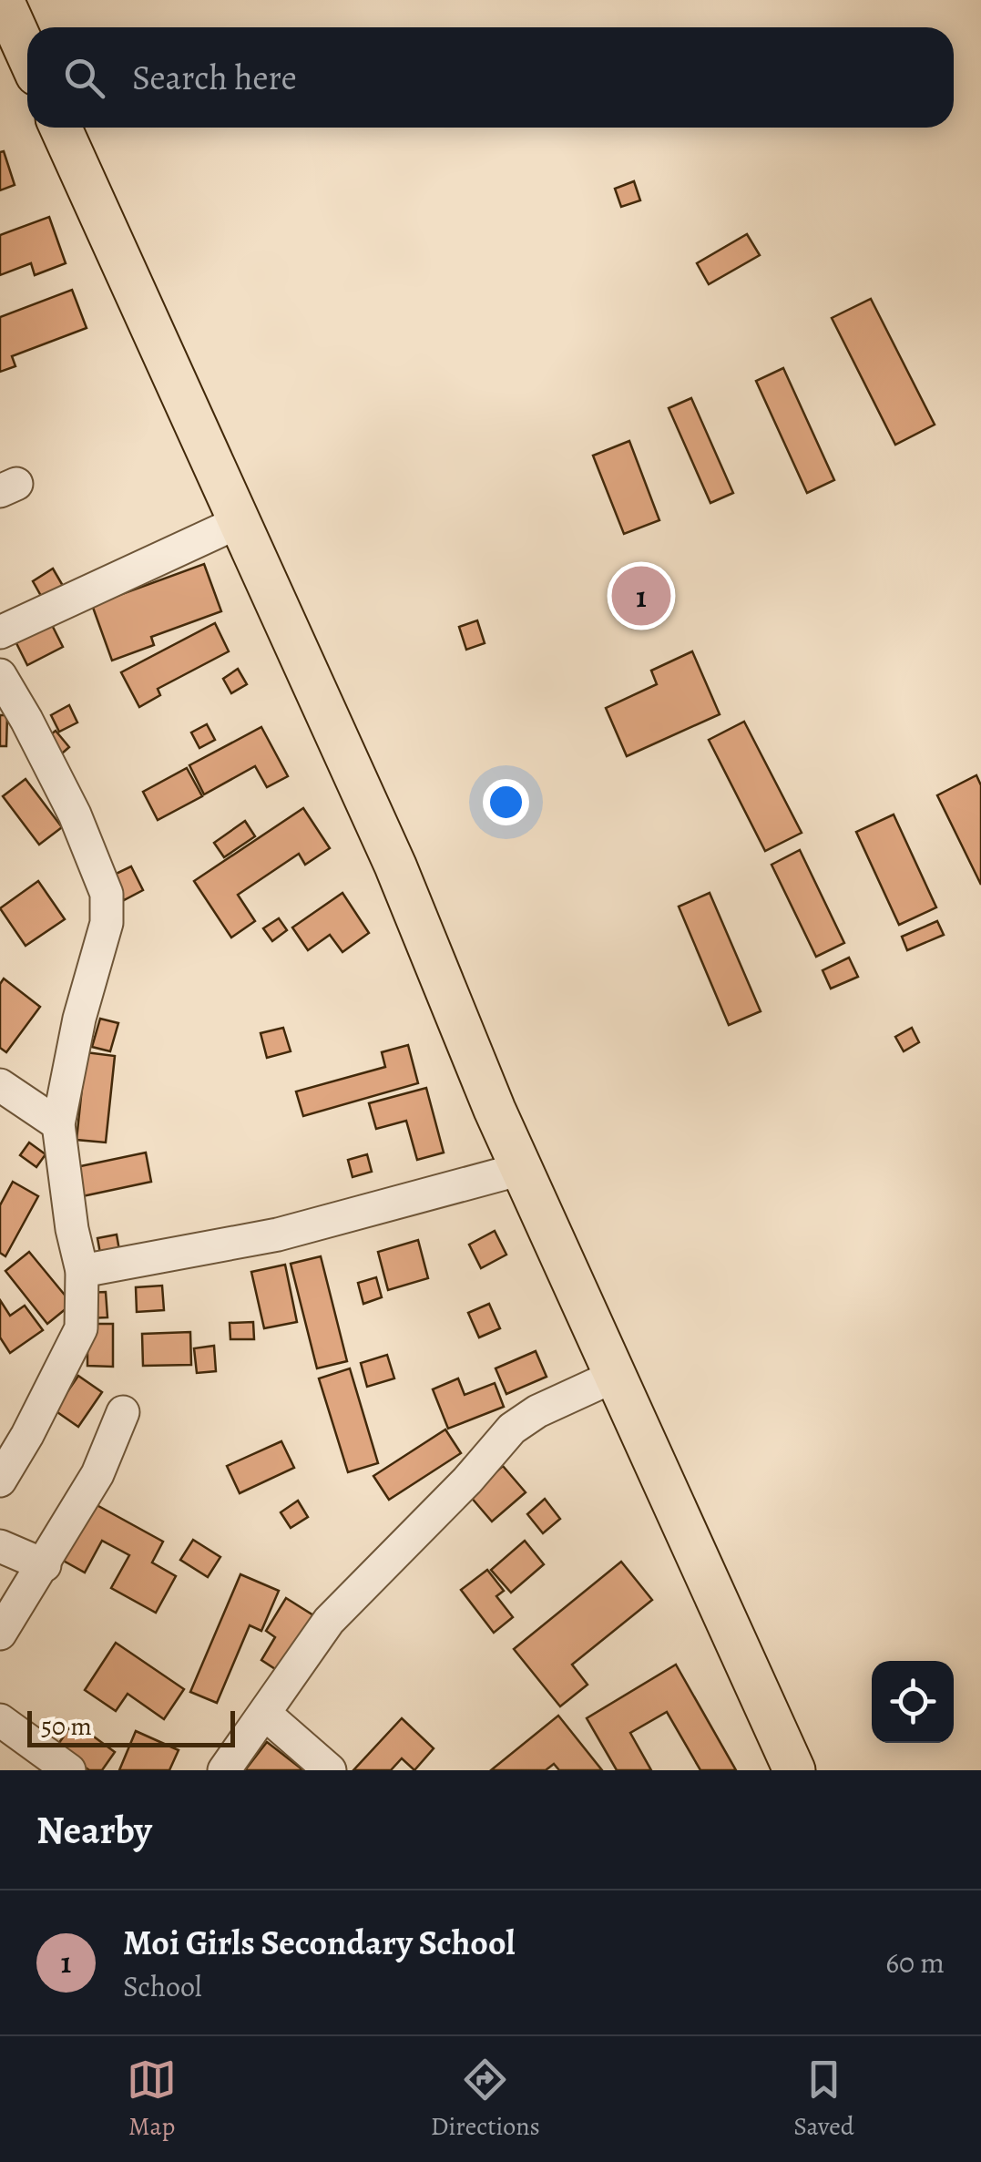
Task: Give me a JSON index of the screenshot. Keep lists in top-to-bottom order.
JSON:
{
  "scale_bar": "50 m",
  "page": {
    "search": "Search here",
    "pins": "1",
    "scale": "50 m",
    "heading": "Nearby",
    "list": [
      {
        "mark": "1",
        "name": "Moi Girls Secondary School",
        "note": "School",
        "value": "60 m"
      }
    ],
    "nav": ["Map", "Directions", "Saved"]
  }
}
